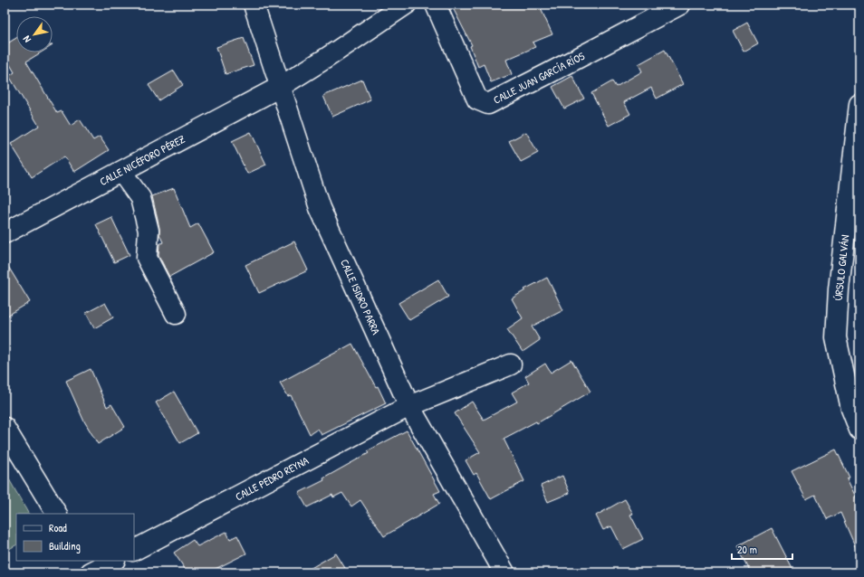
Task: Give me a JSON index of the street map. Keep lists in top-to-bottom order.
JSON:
{
  "streets": {
    "street": [
      "CALLE JUAN GARCÍA RÍOS",
      "CALLE NICÉFORO PÉREZ",
      "ÚRSULO GALVÁN",
      "CALLE ISIDRO PARRA",
      "CALLE PEDRO REYNA"
    ]
  },
  "crossings": [
    ["CALLE NICÉFORO PÉREZ", "CALLE ISIDRO PARRA"],
    ["CALLE ISIDRO PARRA", "CALLE PEDRO REYNA"]
  ],
  "legend": ["Road", "Building"],
  "scale_bar": "20 m",
  "north": "bottom left"
}
